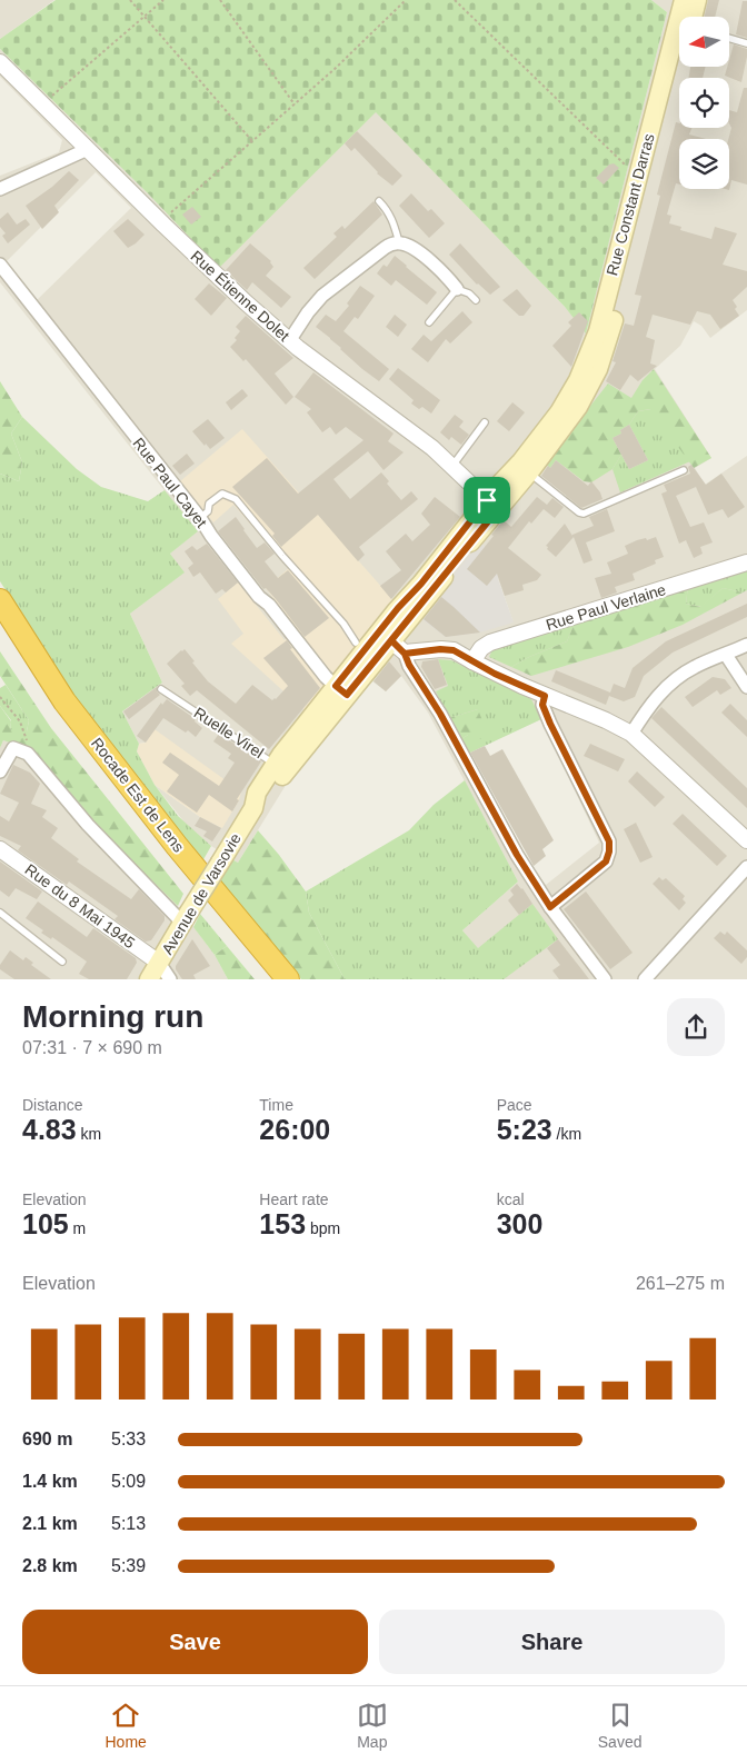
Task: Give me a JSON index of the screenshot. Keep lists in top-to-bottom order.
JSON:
{
  "streets": {
    "highway": ["Rocade Est de Lens"],
    "main road": ["Rue Constant Darras", "Avenue de Varsovie"],
    "street": [
      "Rue Étienne Dolet",
      "Rue Paul Cayet",
      "Rue Paul Verlaine",
      "Rue du 8 Mai 1945"
    ],
    "lane": ["Ruelle Virel"]
  },
  "crossings": [
    ["Rue Étienne Dolet", "Avenue de Varsovie"],
    ["Rue Paul Cayet", "Avenue de Varsovie"],
    ["Ruelle Virel", "Avenue de Varsovie"],
    ["Avenue de Varsovie", "Rue du 8 Mai 1945"]
  ],
  "north": "left",
  "page": {
    "heading": ["Morning run", "07:31 · 7 × 690 m"],
    "stats": [
      ["Distance", "4.83 km"],
      ["Time", "26:00"],
      ["Pace", "5:23 /km"],
      ["Elevation", "105 m"],
      ["Heart rate", "153 bpm"],
      ["kcal", "300"]
    ],
    "chart": ["Elevation", "261–275 m"],
    "list": [
      {
        "name": "690 m",
        "note": "5:33"
      },
      {
        "name": "1.4 km",
        "note": "5:09"
      },
      {
        "name": "2.1 km",
        "note": "5:13"
      },
      {
        "name": "2.8 km",
        "note": "5:39"
      }
    ],
    "buttons": ["Save", "Share"],
    "tabs": ["Home", "Map", "Saved"]
  }
}
